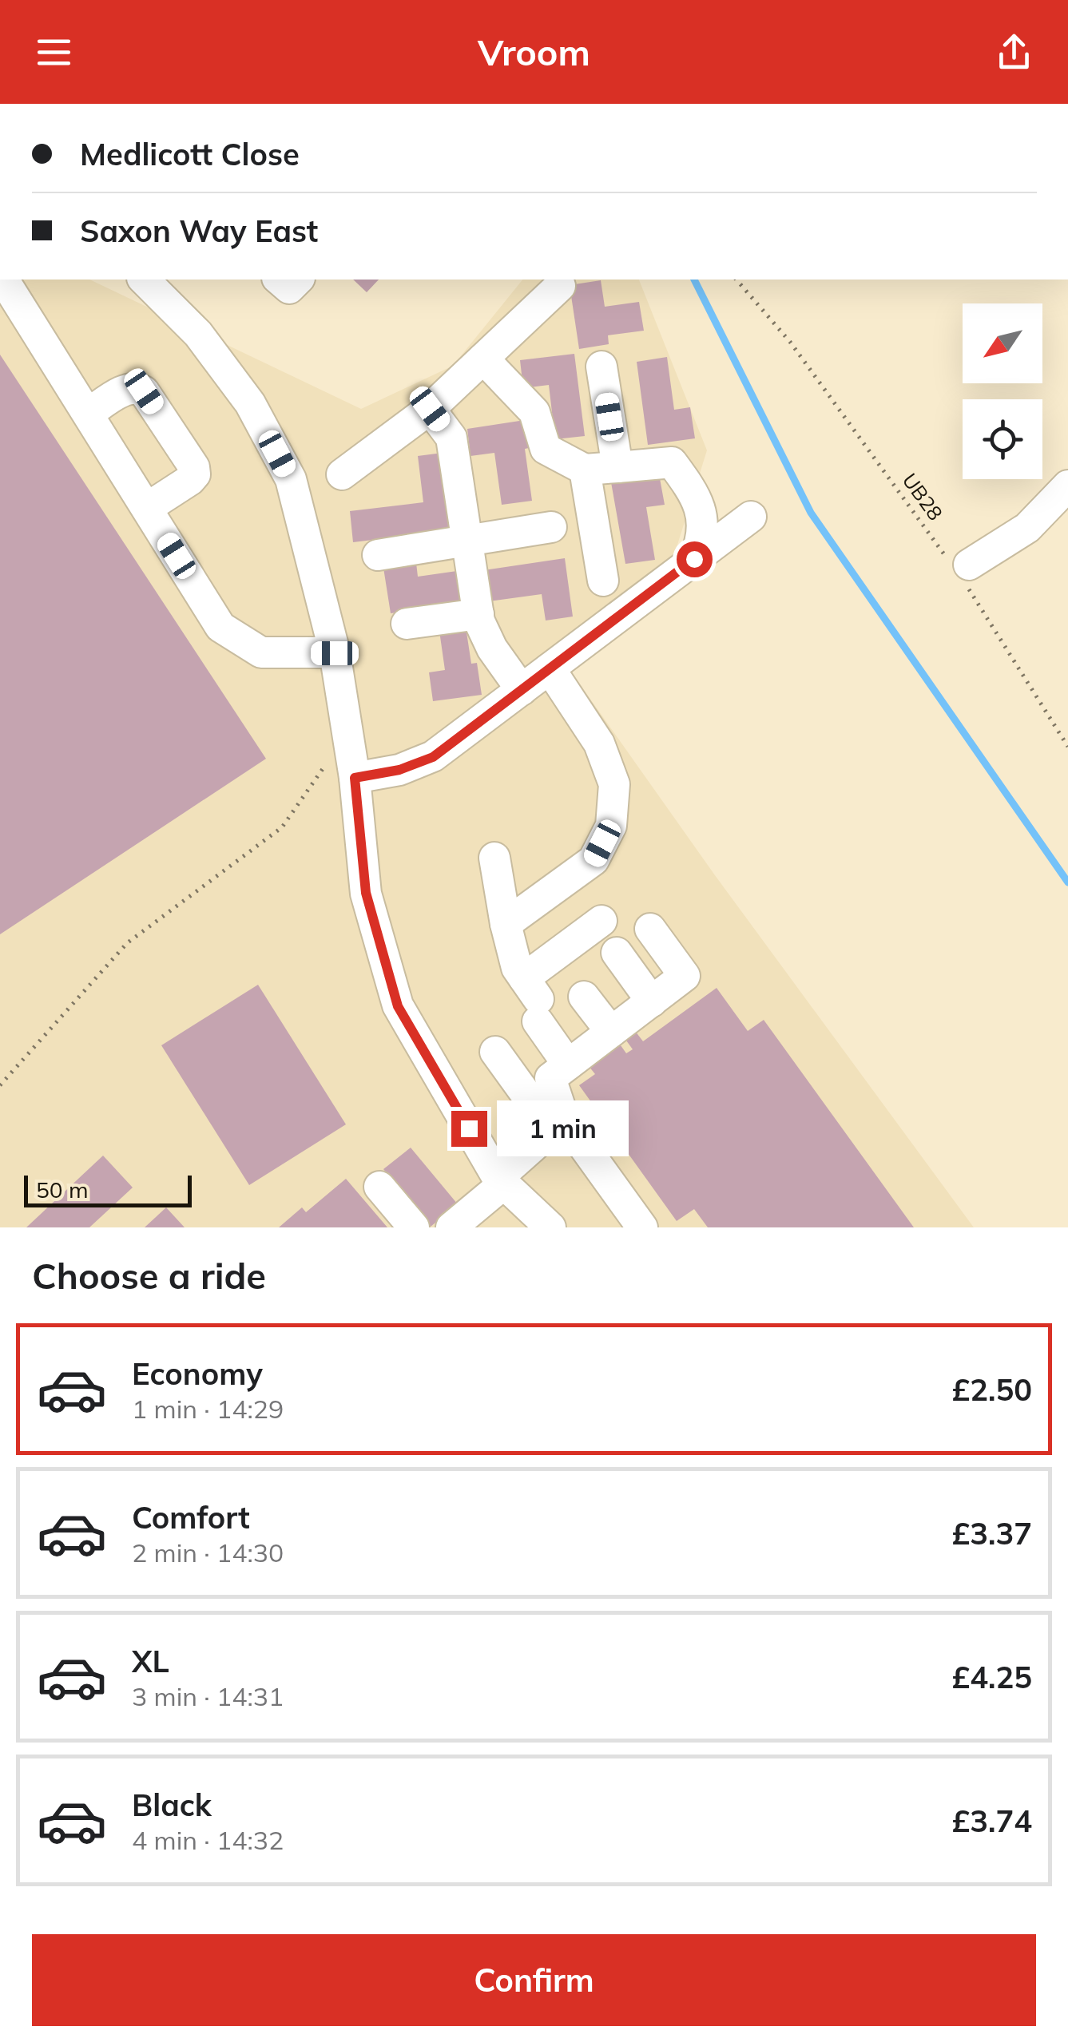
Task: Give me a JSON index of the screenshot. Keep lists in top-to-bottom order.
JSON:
{
  "streets": {
    "path": ["UB28"]
  },
  "scale_bar": "50 m",
  "north": "bottom left",
  "page": {
    "header": "Vroom",
    "banner": ["Medlicott Close", "Saxon Way East"],
    "bubble": "1 min",
    "scale": "50 m",
    "heading": "Choose a ride",
    "list": [
      {
        "name": "Economy",
        "note": "1 min · 14:29",
        "value": "£2.50"
      },
      {
        "name": "Comfort",
        "note": "2 min · 14:30",
        "value": "£3.37"
      },
      {
        "name": "XL",
        "note": "3 min · 14:31",
        "value": "£4.25"
      },
      {
        "name": "Black",
        "note": "4 min · 14:32",
        "value": "£3.74"
      }
    ],
    "buttons": "Confirm"
  }
}
